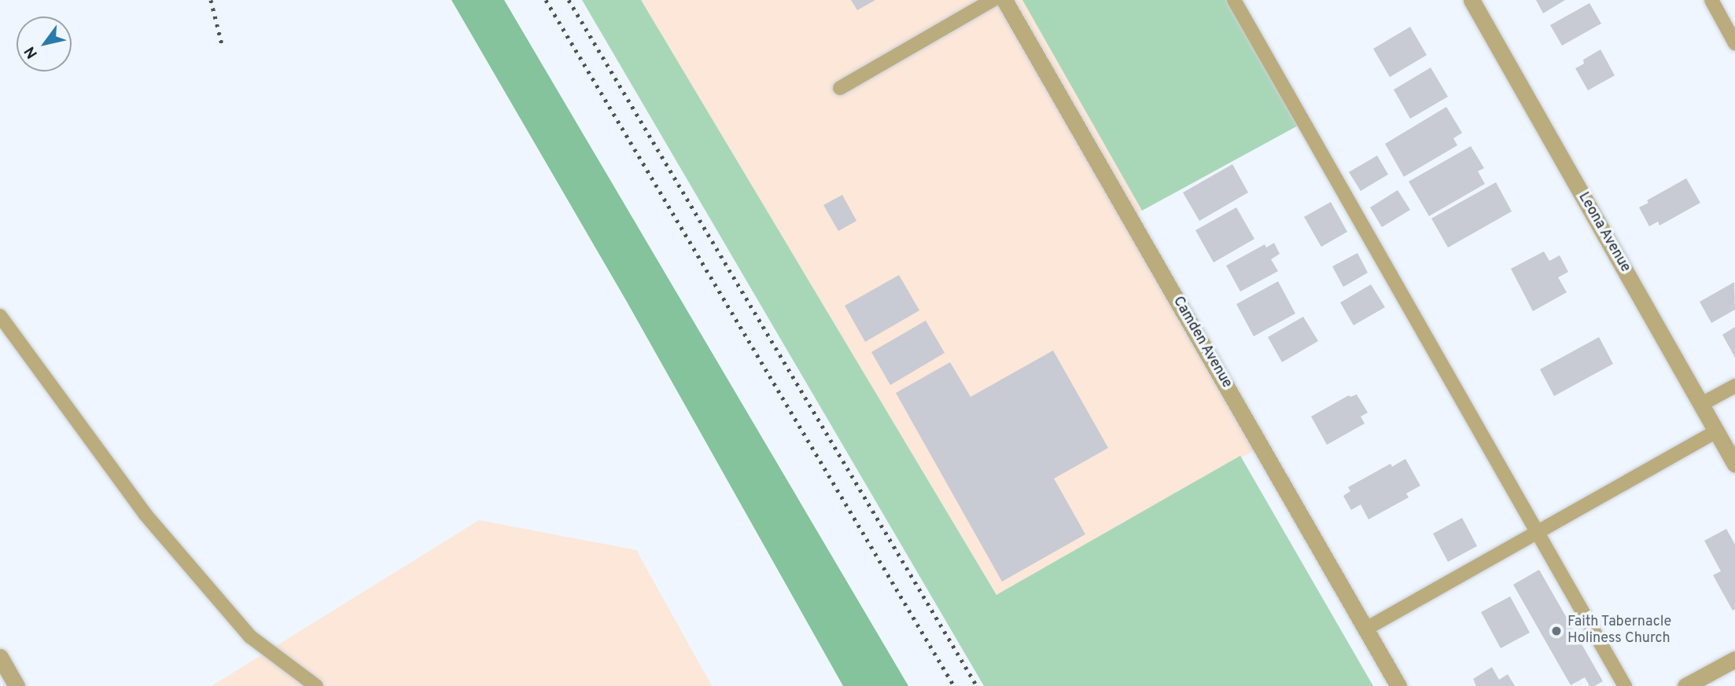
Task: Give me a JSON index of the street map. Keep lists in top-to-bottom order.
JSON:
{
  "streets": {
    "street": ["Leona Avenue", "Camden Avenue"]
  },
  "places": ["Faith Tabernacle Holiness Church"],
  "north": "bottom left"
}
